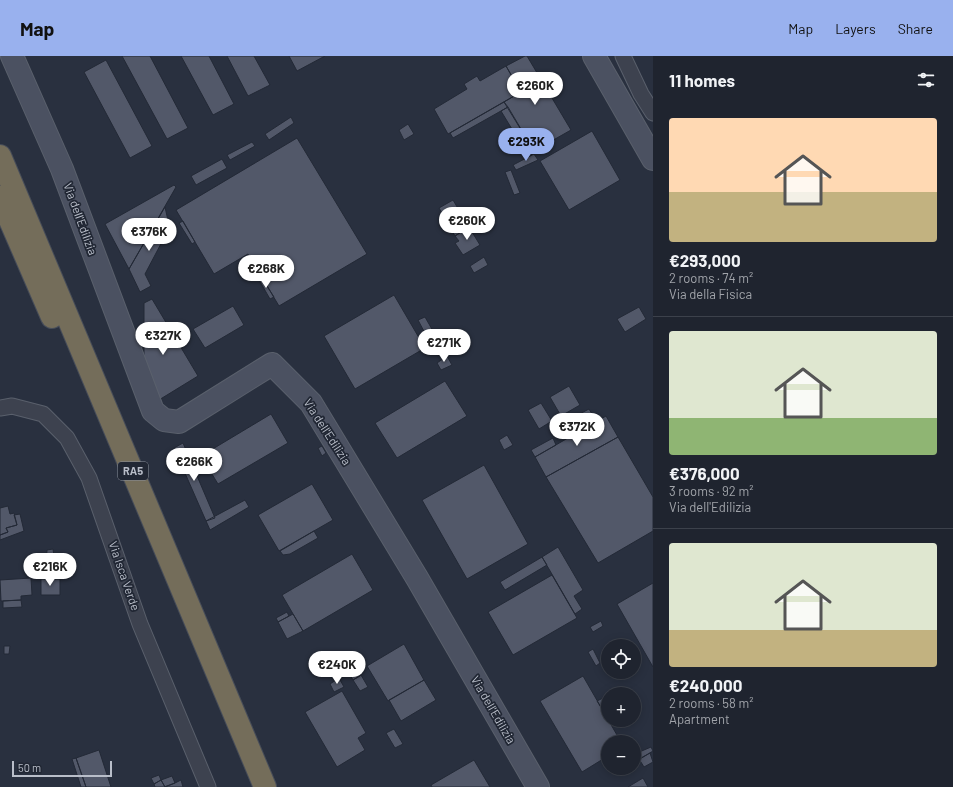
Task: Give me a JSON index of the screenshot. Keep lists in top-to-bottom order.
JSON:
{
  "streets": {
    "highway": ["RA5"],
    "street": ["Via dell'Edilizia", "Via Isca Verde"]
  },
  "scale_bar": "50 m",
  "page": {
    "header": "Map",
    "nav": ["Map", "Layers", "Share"],
    "heading": "11 homes",
    "price": [
      "€260K",
      "€293K",
      "€260K",
      "€376K",
      "€268K",
      "€327K",
      "€271K",
      "€372K",
      "€266K",
      "€216K",
      "€240K"
    ],
    "list": [
      {
        "name": "€293,000",
        "note": "2 rooms · 74 m² · Via della Fisica"
      },
      {
        "name": "€376,000",
        "note": "3 rooms · 92 m² · Via dell'Edilizia"
      },
      {
        "name": "€240,000",
        "note": "2 rooms · 58 m² · Apartment"
      }
    ],
    "map_buttons": ["+", "−"],
    "scale": "50 m"
  }
}
